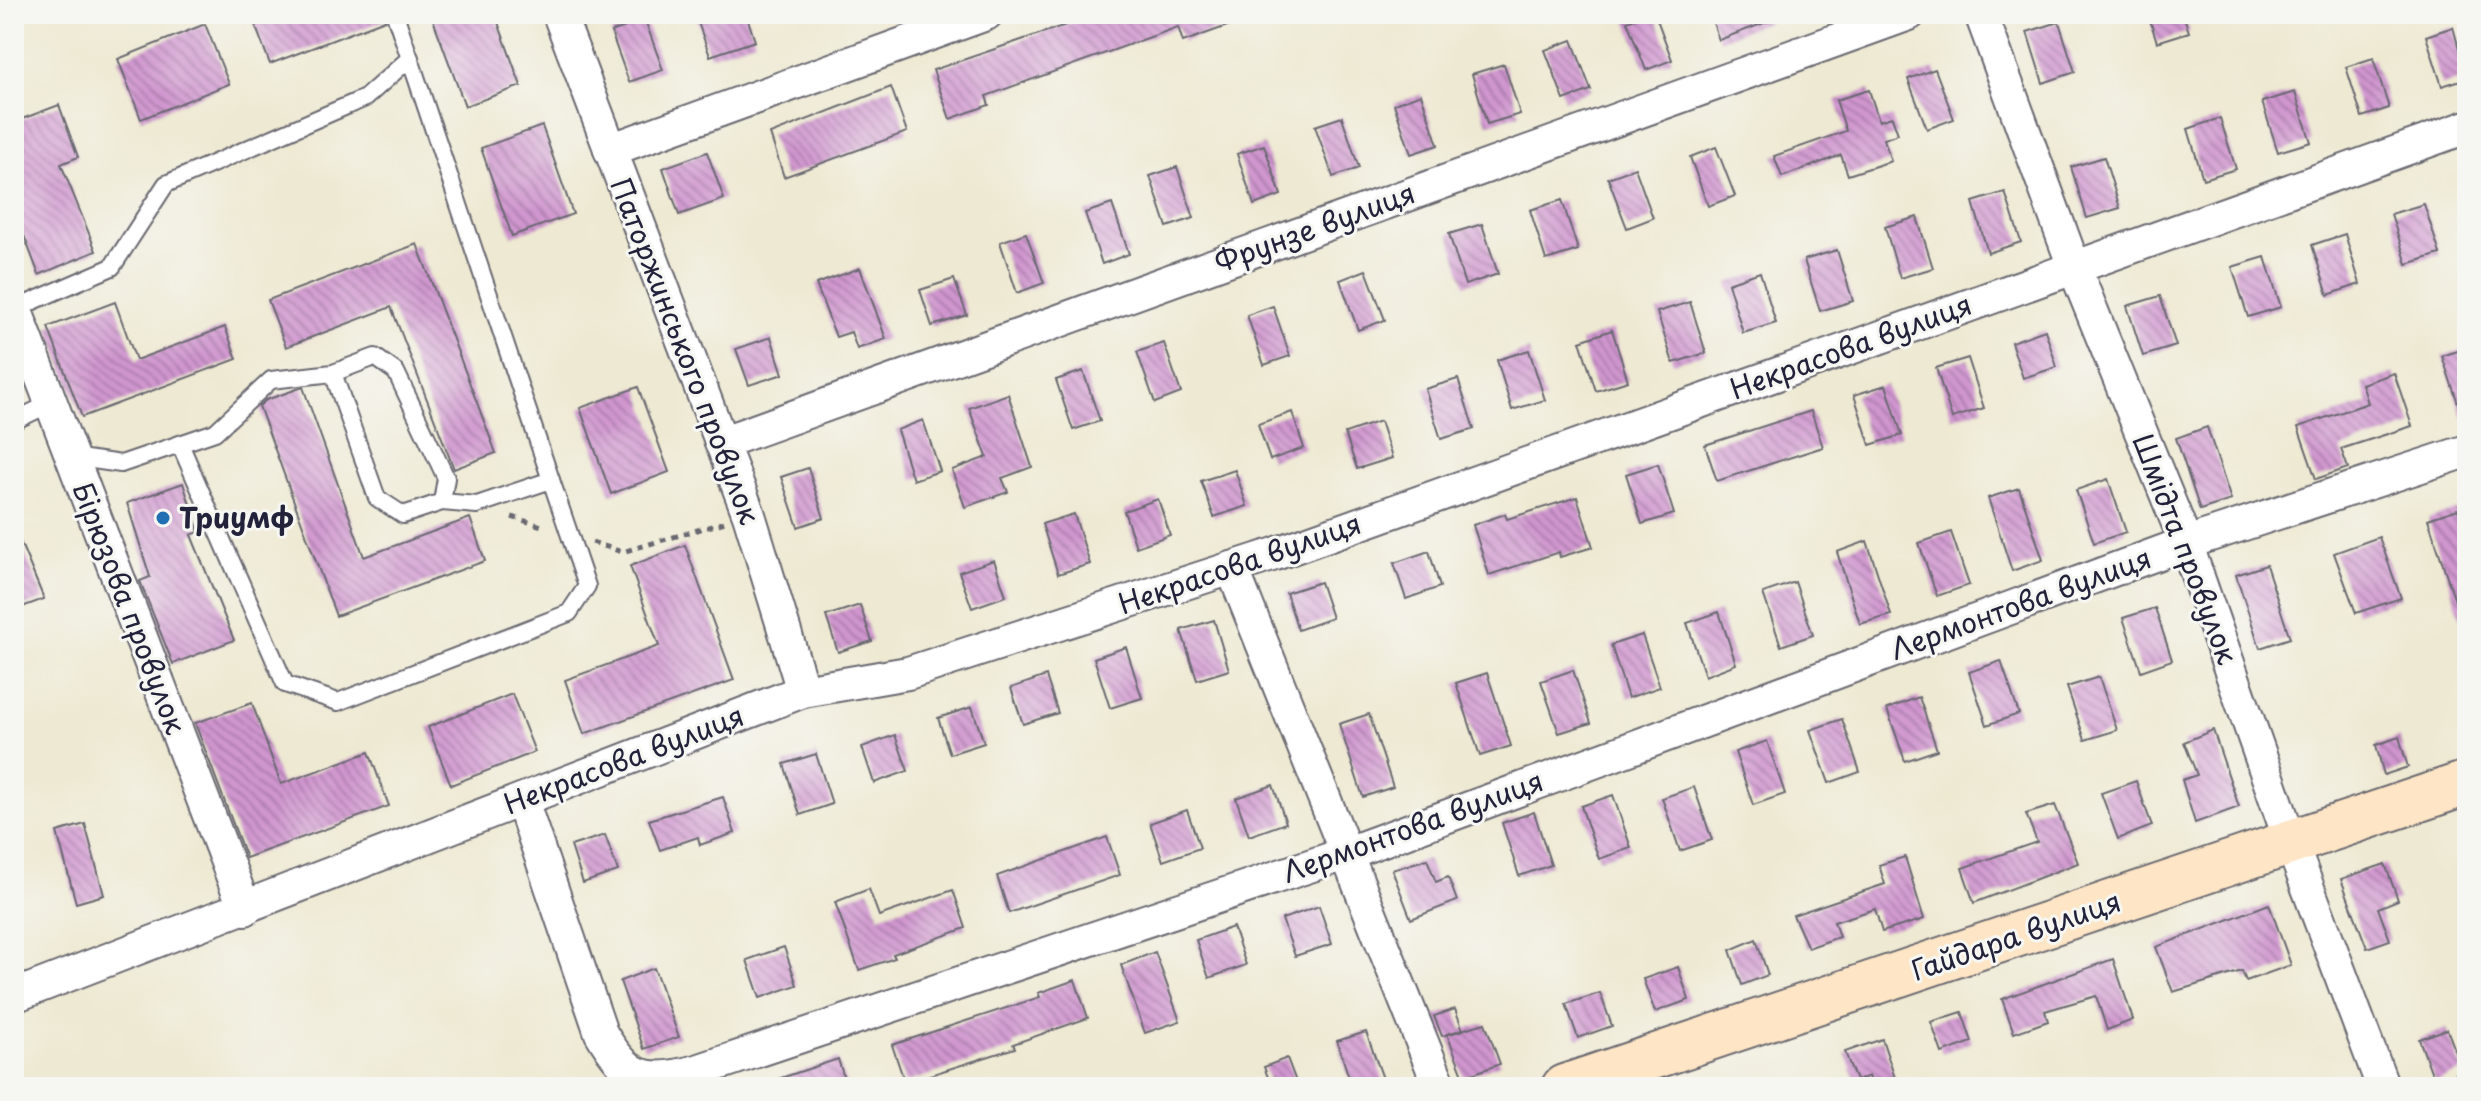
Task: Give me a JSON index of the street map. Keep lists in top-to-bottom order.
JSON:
{
  "streets": {
    "street": [
      "Фрунзе вулиця",
      "Некрасова вулиця",
      "Паторжинського провулок",
      "Шмідта провулок",
      "Лермонтова вулиця",
      "Бірюзова провулок",
      "Гайдара вулиця"
    ]
  },
  "crossings": [
    ["Фрунзе вулиця", "Паторжинського провулок"],
    ["Некрасова вулиця", "Паторжинського провулок"],
    ["Некрасова вулиця", "Шмідта провулок"],
    ["Некрасова вулиця", "Лермонтова вулиця"],
    ["Некрасова вулиця", "Бірюзова провулок"],
    ["Шмідта провулок", "Лермонтова вулиця"],
    ["Шмідта провулок", "Гайдара вулиця"]
  ],
  "places": ["Триумф"]
}
